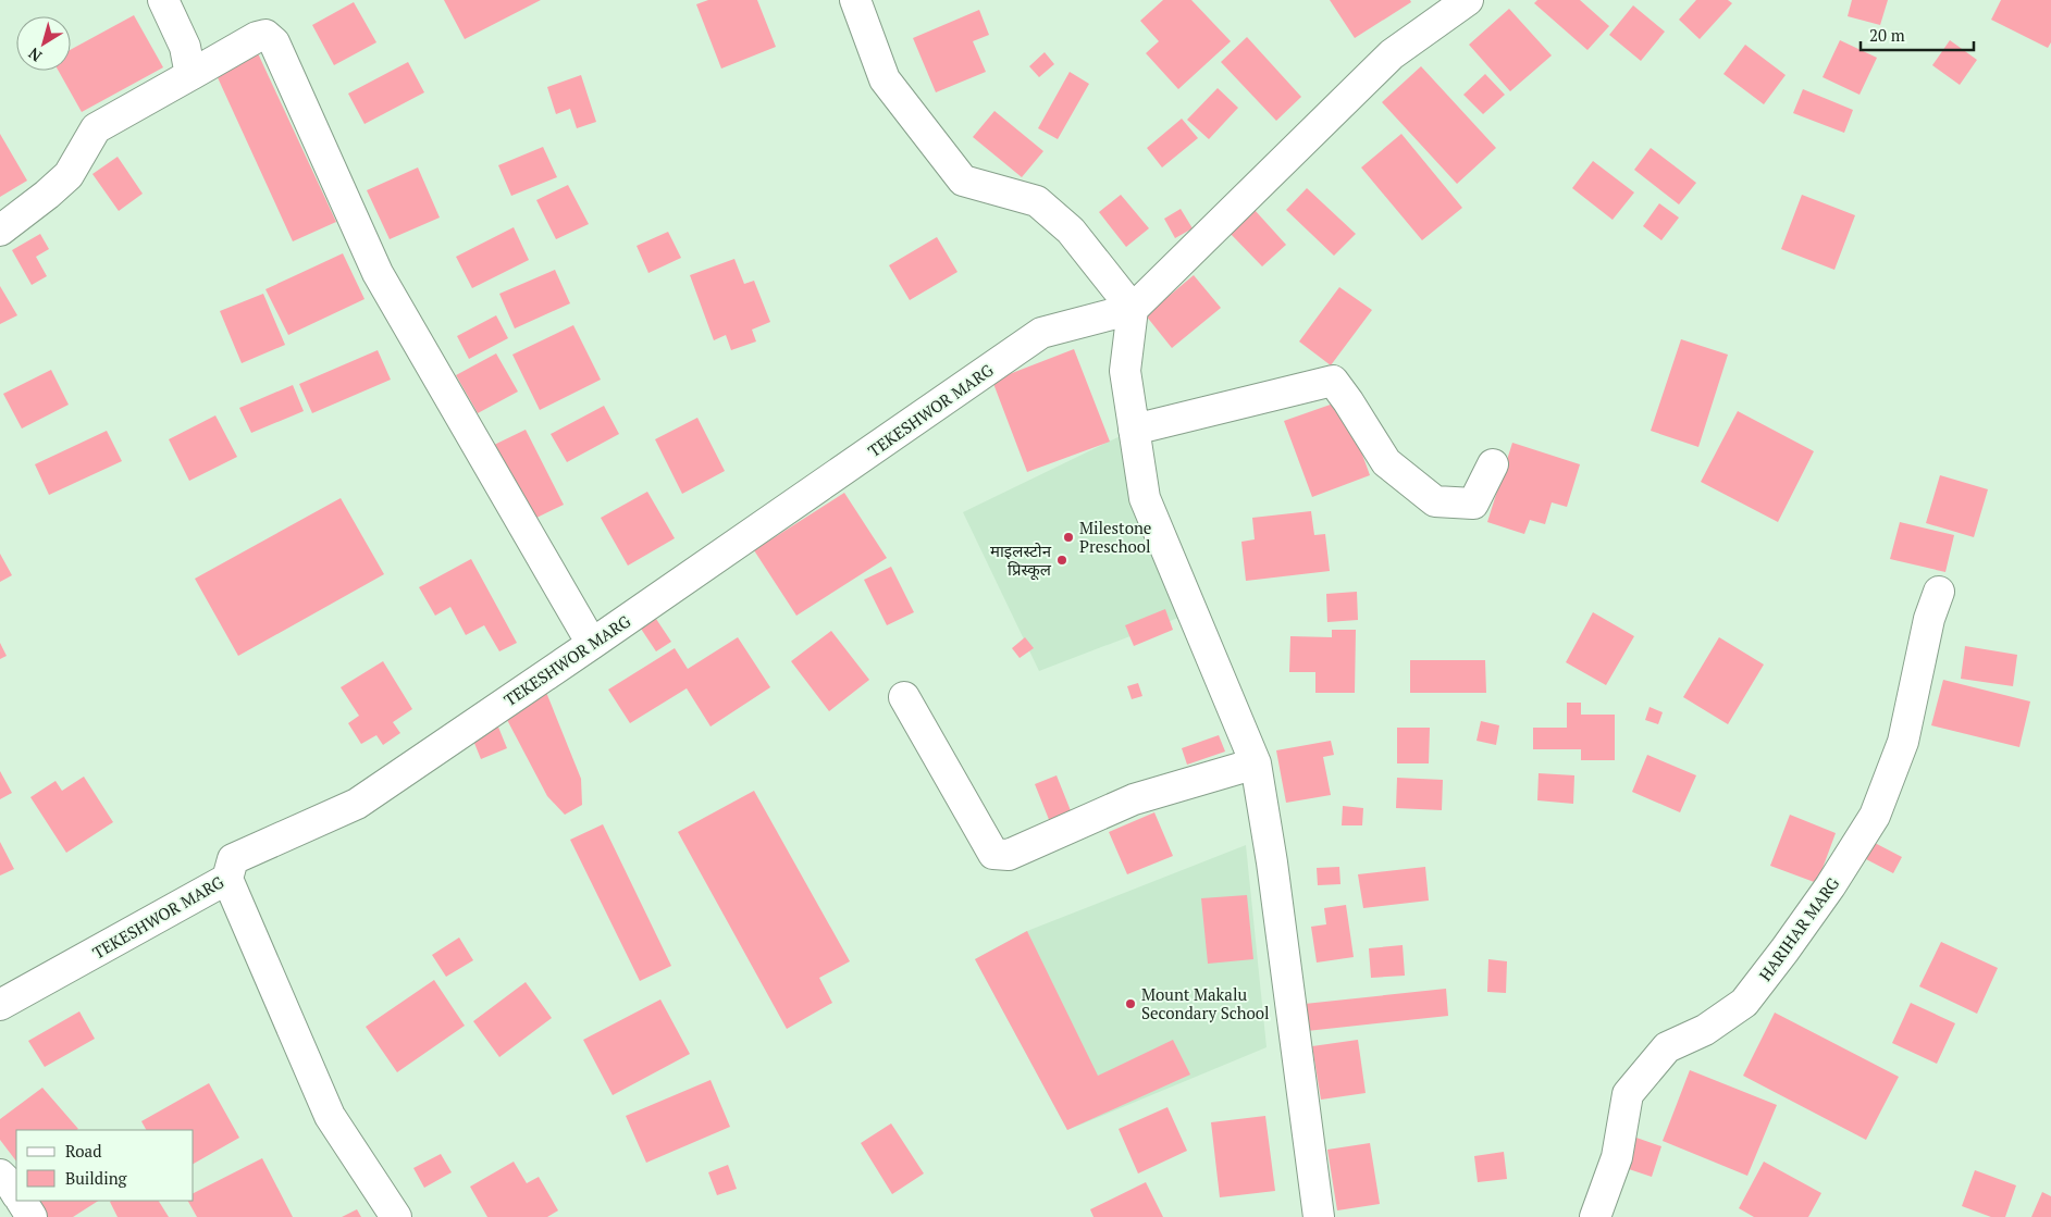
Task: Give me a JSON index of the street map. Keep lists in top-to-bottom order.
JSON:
{
  "streets": {
    "street": ["TEKESHWOR MARG", "HARIHAR MARG"]
  },
  "places": ["Milestone Preschool", "माइलस्टोन प्रिस्कूल", "Mount Makalu Secondary School"],
  "legend": ["Road", "Building"],
  "scale_bar": "20 m",
  "north": "bottom left"
}
